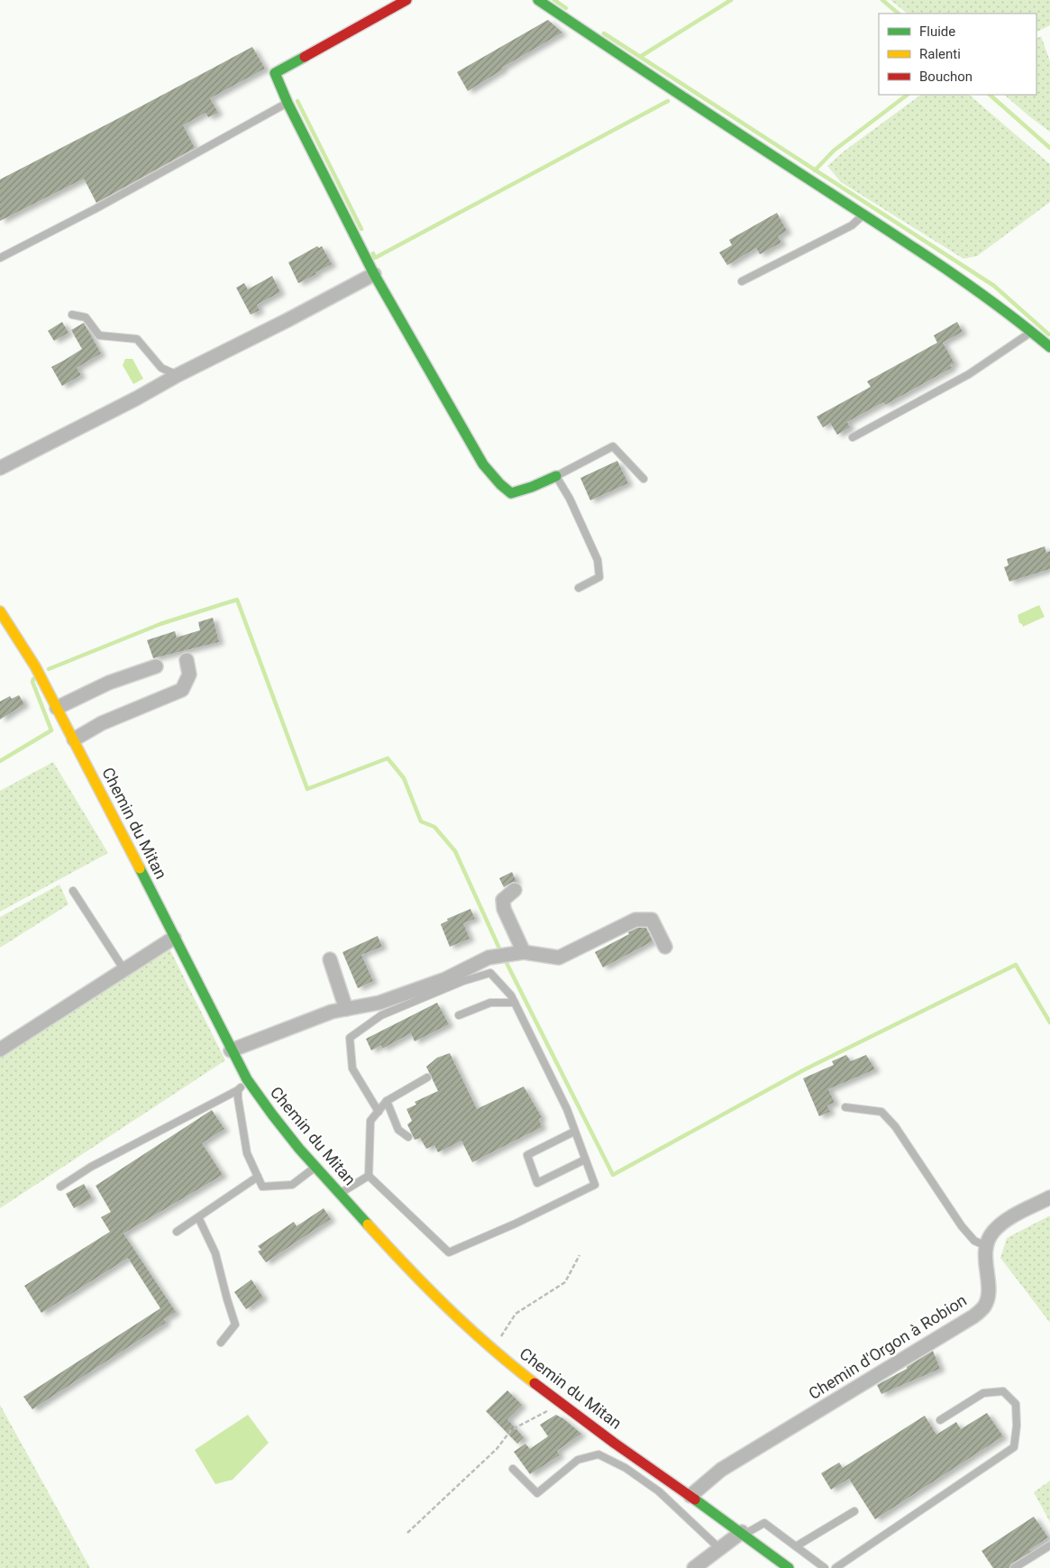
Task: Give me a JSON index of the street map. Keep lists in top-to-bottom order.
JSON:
{
  "streets": {
    "street": ["Chemin du Mitan", "Chemin d'Orgon à Robion"]
  },
  "crossings": [
    ["Chemin du Mitan", "Chemin d'Orgon à Robion"]
  ],
  "legend": ["Fluide", "Ralenti", "Bouchon"]
}
